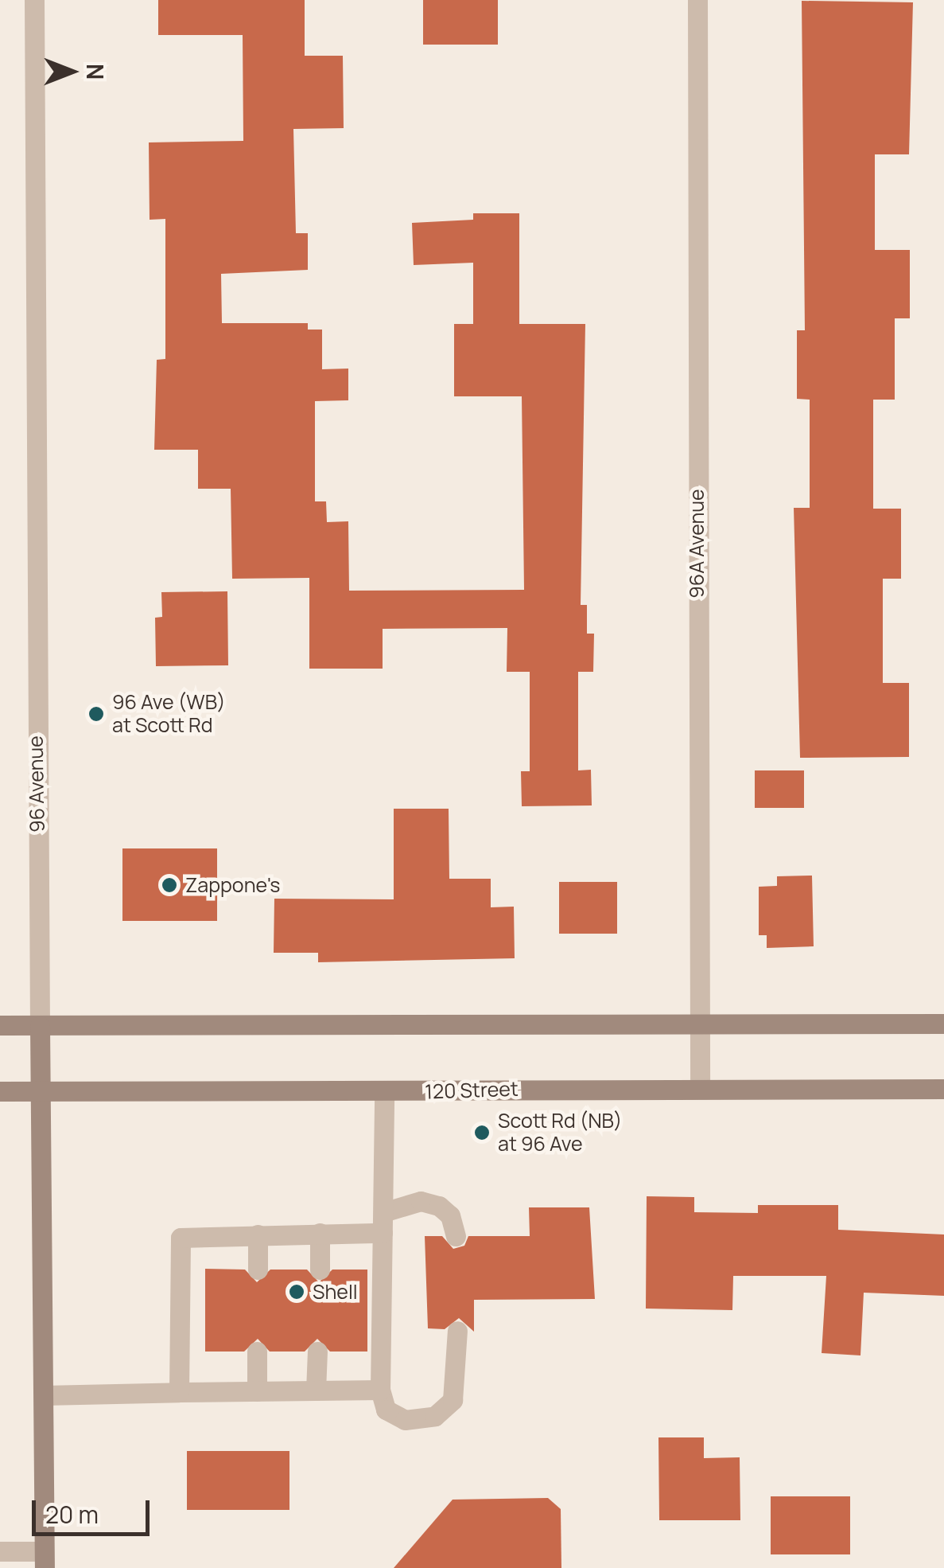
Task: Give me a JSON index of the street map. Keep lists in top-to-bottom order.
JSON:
{
  "streets": {
    "main road": ["96 Avenue", "120 Street"],
    "street": ["96A Avenue"]
  },
  "crossings": [
    ["96A Avenue", "120 Street"],
    ["96 Avenue", "120 Street"]
  ],
  "places": [
    "96 Ave (WB) at Scott Rd",
    "Zappone's",
    "Scott Rd (NB) at 96 Ave",
    "Shell"
  ],
  "scale_bar": "20 m",
  "north": "right"
}
